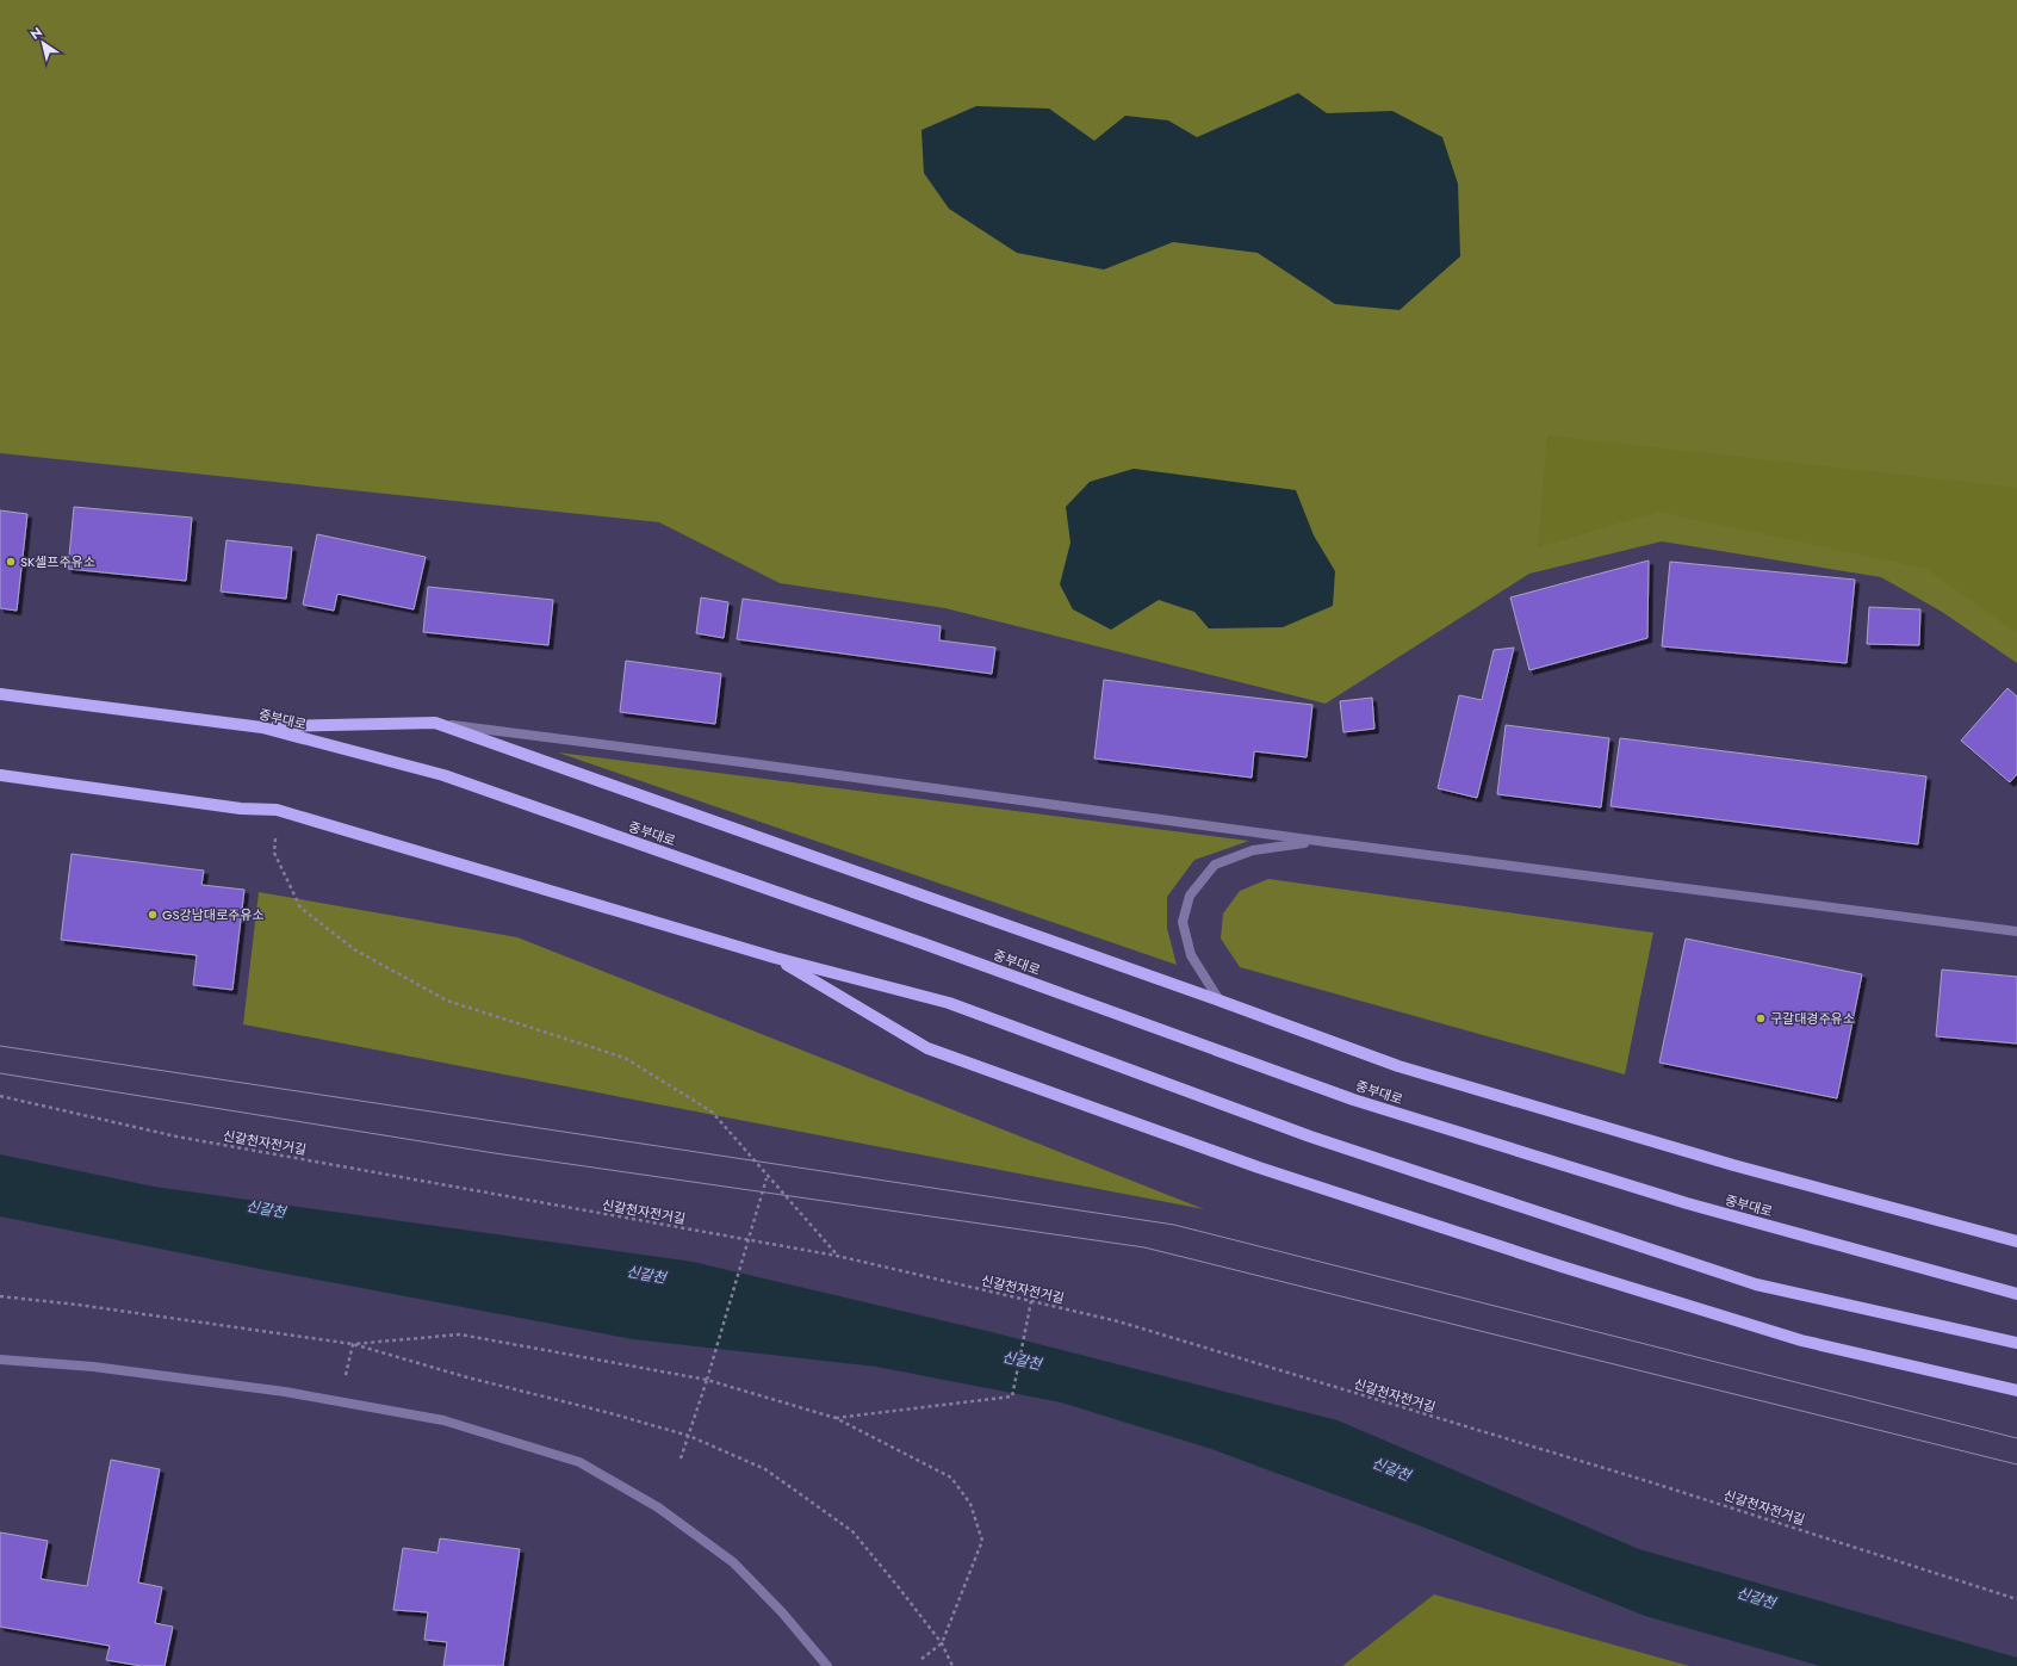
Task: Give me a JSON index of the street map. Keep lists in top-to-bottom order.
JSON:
{
  "streets": {
    "main road": ["중부대로"],
    "path": ["신갈천자전거길"]
  },
  "water": ["신갈천"],
  "places": ["SK셀프주유소", "GS강남대로주유소", "구갈대경주유소"],
  "north": "top left"
}
